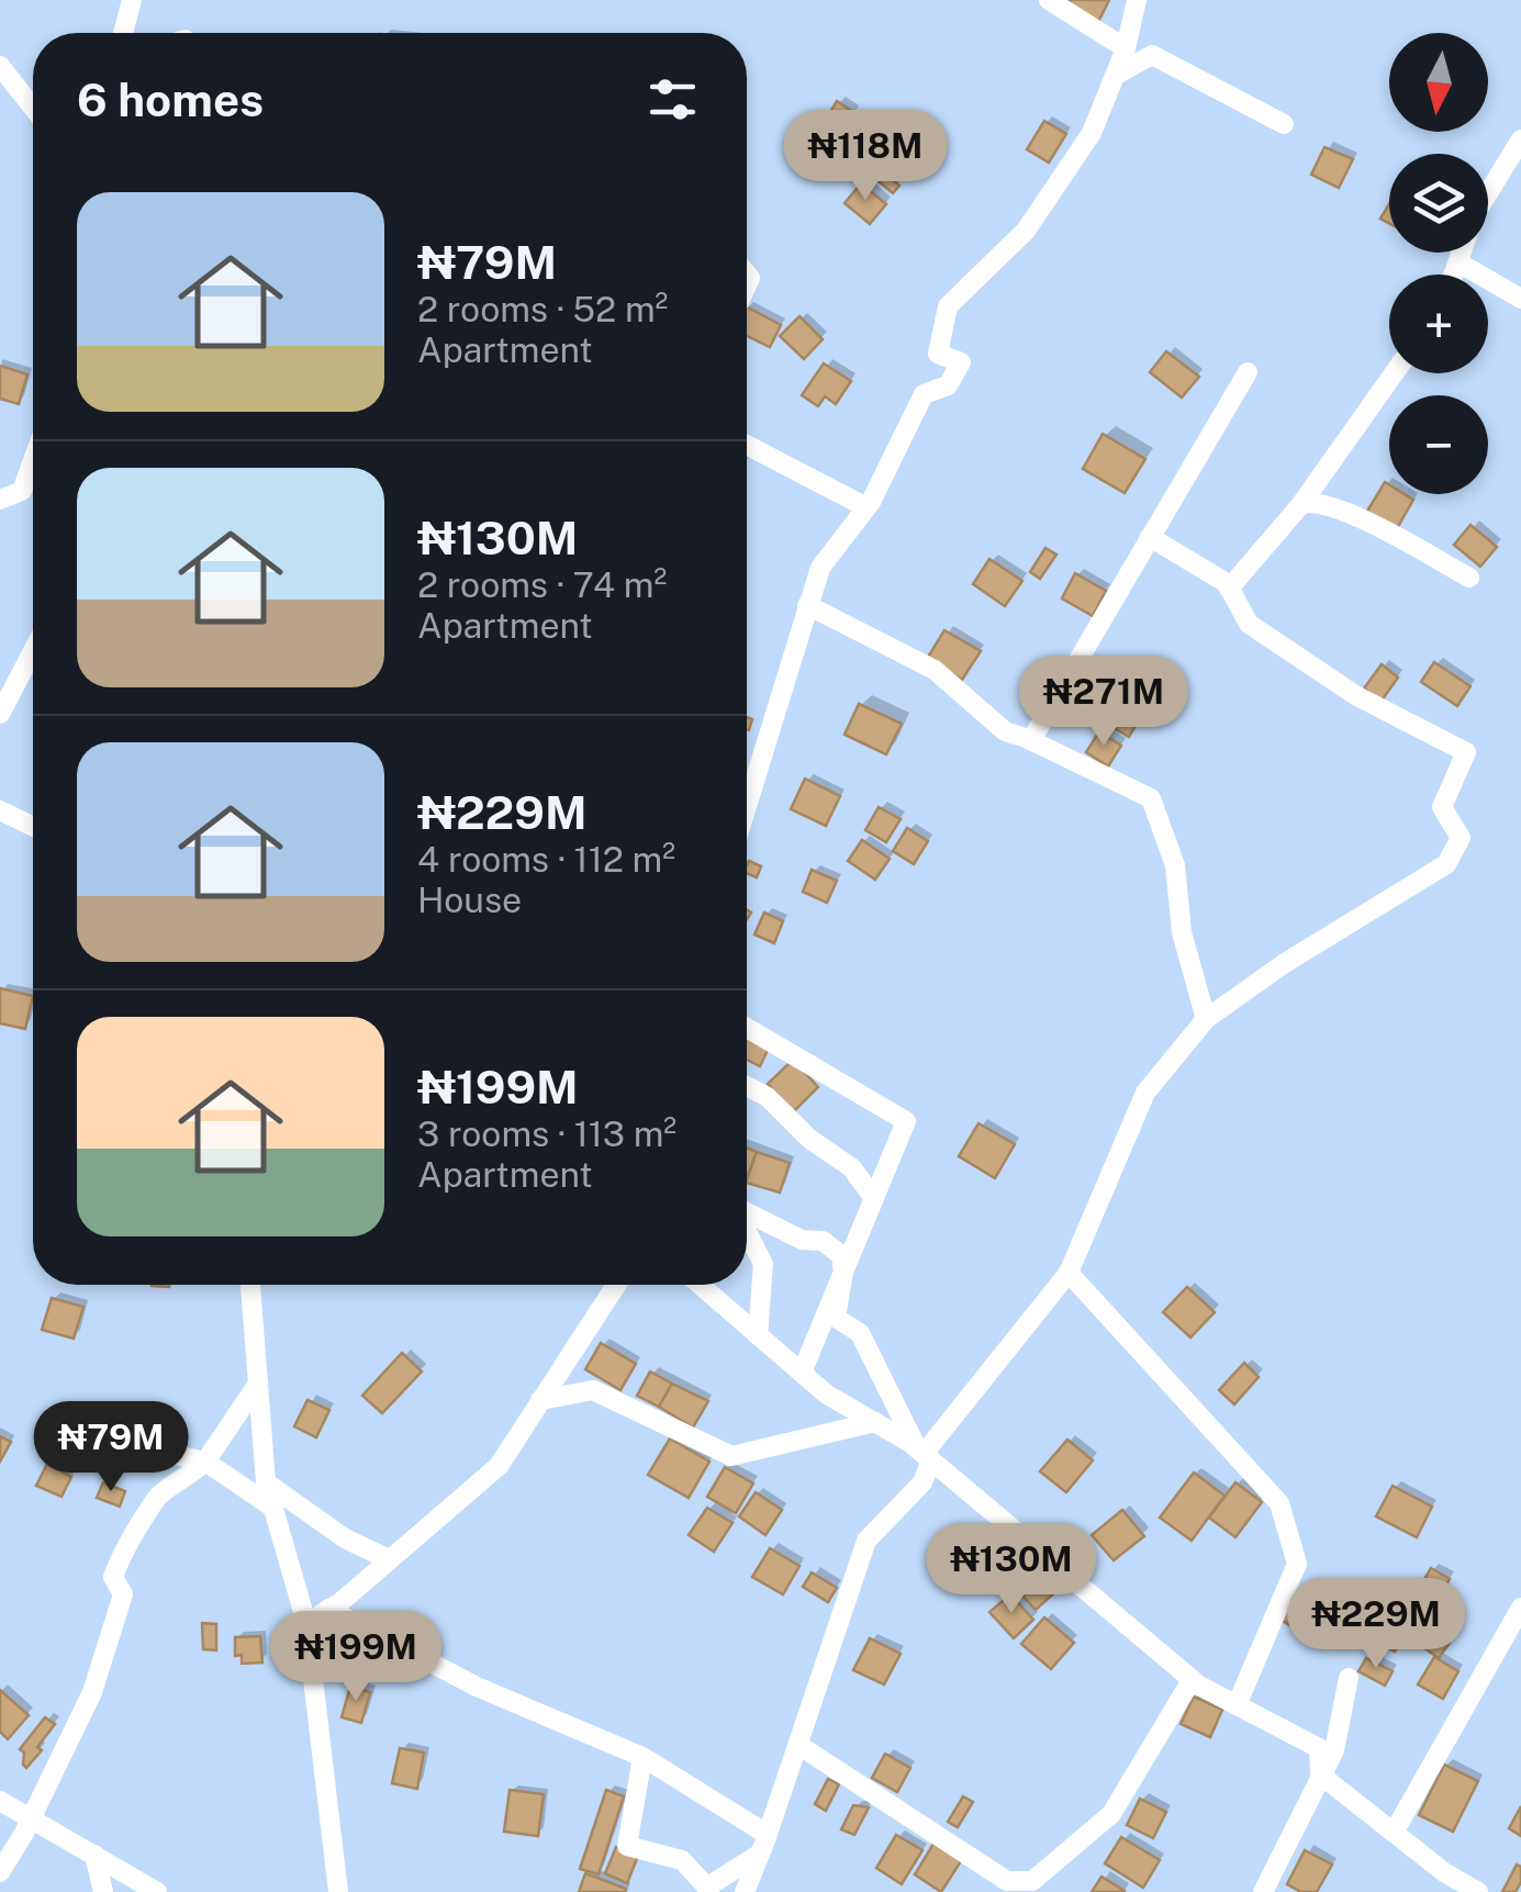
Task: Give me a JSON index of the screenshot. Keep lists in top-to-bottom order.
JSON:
{
  "north": "bottom",
  "page": {
    "map_buttons": ["+", "−"],
    "heading": "6 homes",
    "price": [
      "₦118M",
      "₦271M",
      "₦79M",
      "₦130M",
      "₦229M",
      "₦199M"
    ],
    "list": [
      {
        "name": "₦79M",
        "note": "2 rooms · 52 m² · Apartment"
      },
      {
        "name": "₦130M",
        "note": "2 rooms · 74 m² · Apartment"
      },
      {
        "name": "₦229M",
        "note": "4 rooms · 112 m² · House"
      },
      {
        "name": "₦199M",
        "note": "3 rooms · 113 m² · Apartment"
      }
    ]
  }
}
